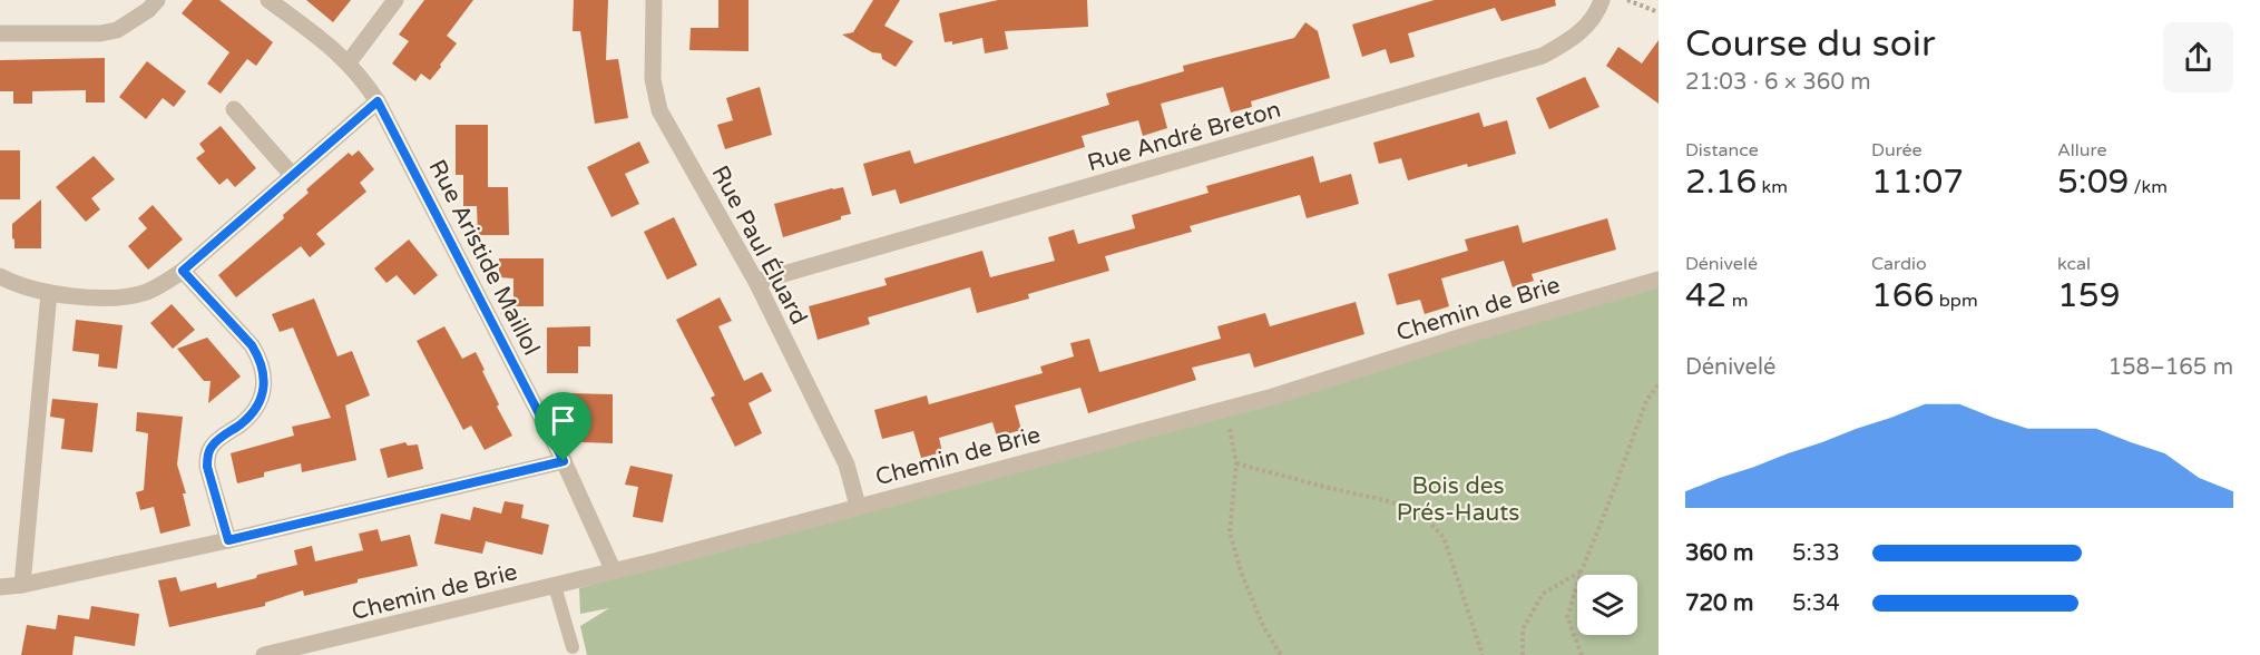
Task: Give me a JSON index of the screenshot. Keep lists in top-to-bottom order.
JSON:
{
  "streets": {
    "street": [
      "Rue André Breton",
      "Rue Paul Éluard",
      "Rue Aristide Maillol",
      "Chemin de Brie"
    ]
  },
  "crossings": [
    ["Rue André Breton", "Rue Paul Éluard"],
    ["Rue Paul Éluard", "Chemin de Brie"],
    ["Rue Aristide Maillol", "Chemin de Brie"]
  ],
  "parks": ["Bois des Prés-Hauts"],
  "page": {
    "heading": ["Course du soir", "21:03 · 6 × 360 m"],
    "stats": [
      ["Distance", "2.16 km"],
      ["Durée", "11:07"],
      ["Allure", "5:09 /km"],
      ["Dénivelé", "42 m"],
      ["Cardio", "166 bpm"],
      ["kcal", "159"]
    ],
    "chart": ["Dénivelé", "158–165 m"],
    "list": [
      {
        "name": "360 m",
        "note": "5:33"
      },
      {
        "name": "720 m",
        "note": "5:34"
      }
    ]
  }
}
